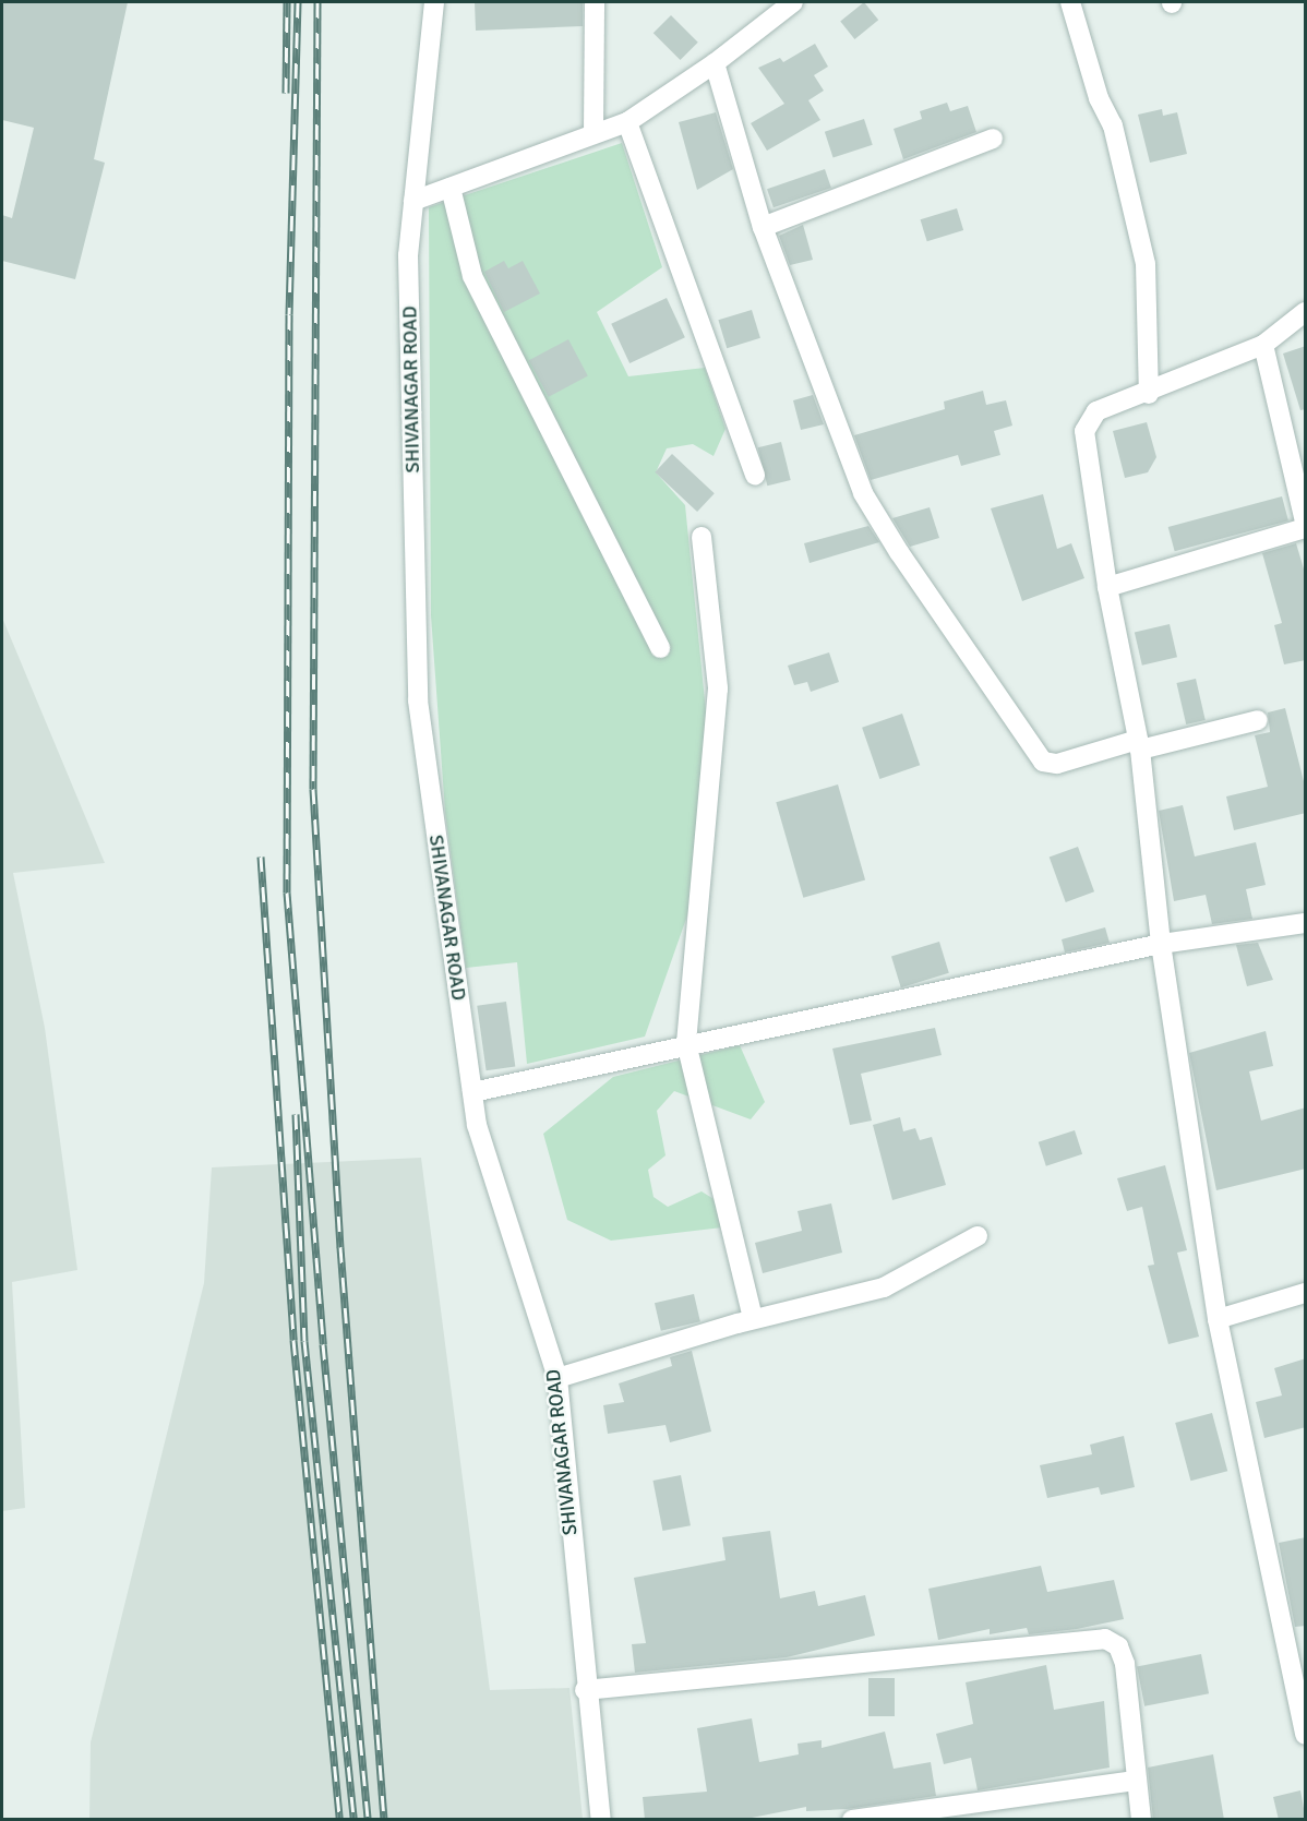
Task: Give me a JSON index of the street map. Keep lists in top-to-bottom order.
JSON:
{
  "streets": {
    "street": ["SHIVANAGAR ROAD"]
  }
}
